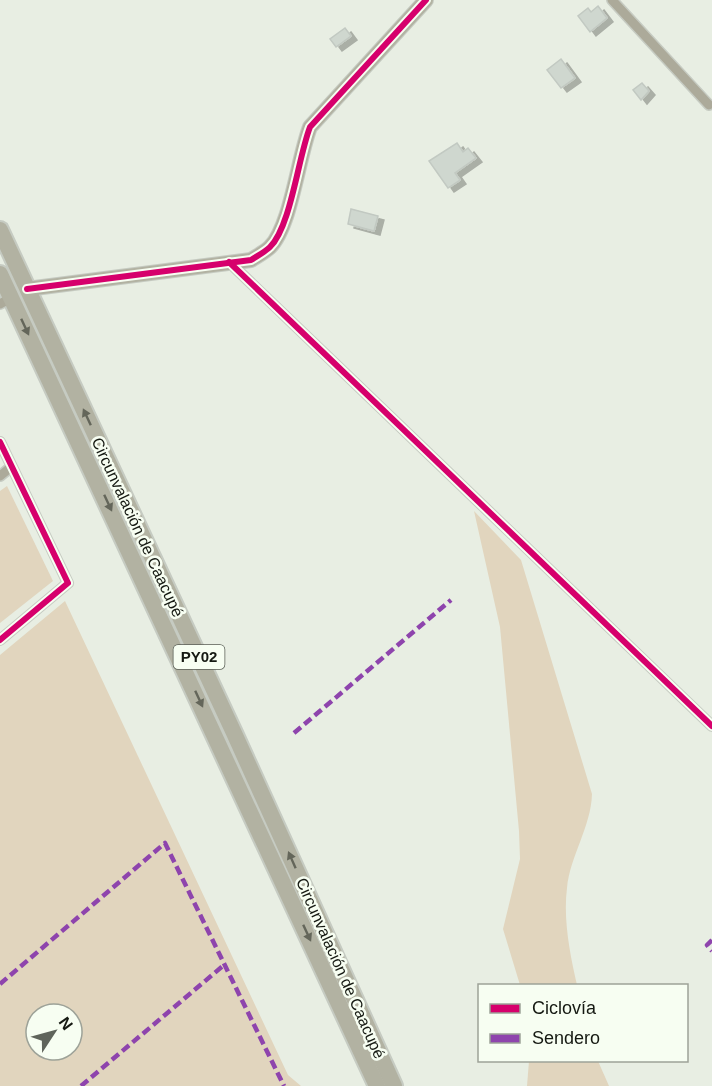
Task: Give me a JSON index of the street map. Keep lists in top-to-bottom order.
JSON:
{
  "streets": {
    "highway": ["Circunvalación de Caacupé", "PY02"]
  },
  "legend": ["Ciclovía", "Sendero"],
  "north": "top right"
}
